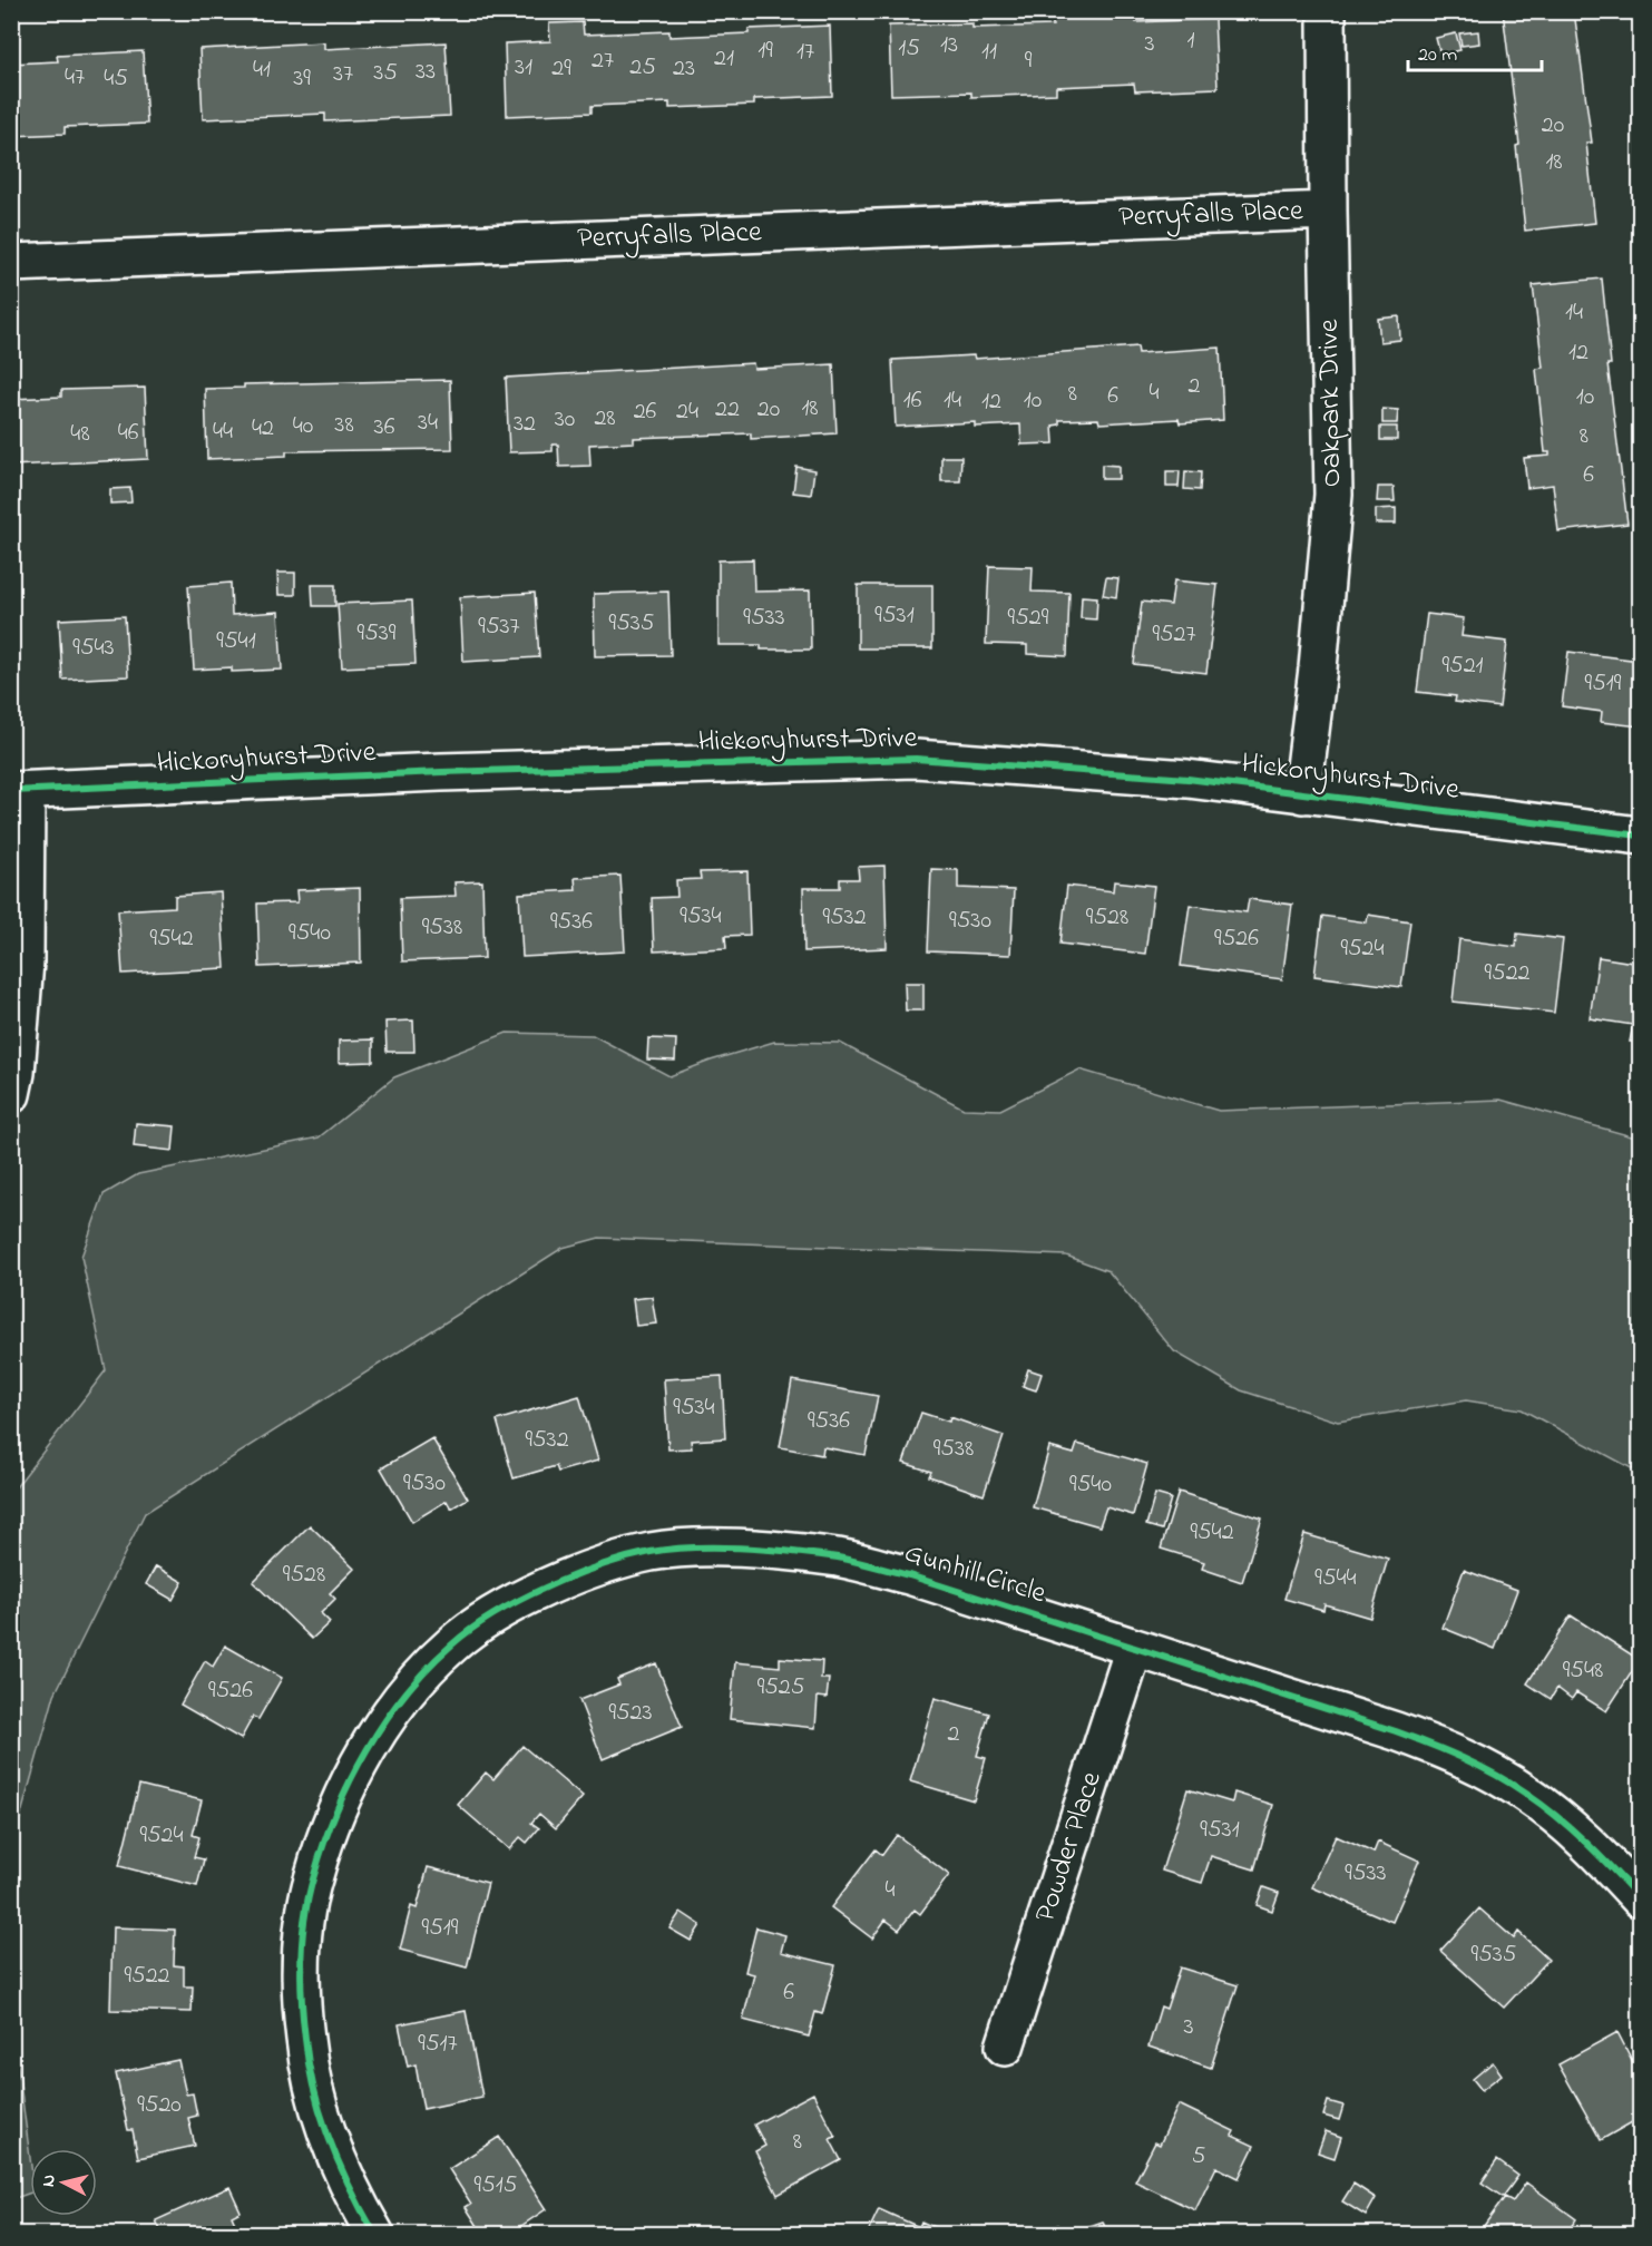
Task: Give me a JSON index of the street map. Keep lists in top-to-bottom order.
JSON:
{
  "streets": {
    "street": [
      "Perryfalls Place",
      "Oakpark Drive",
      "Hickoryhurst Drive",
      "Gunhill Circle",
      "Powder Place"
    ]
  },
  "crossings": [
    ["Perryfalls Place", "Oakpark Drive"],
    ["Oakpark Drive", "Hickoryhurst Drive"],
    ["Gunhill Circle", "Powder Place"]
  ],
  "house_numbers": [
    "1",
    "3",
    "13",
    "15",
    "19",
    "17",
    "11",
    "21",
    "27",
    "9",
    "31",
    "25",
    "29",
    "23",
    "41",
    "33",
    "35",
    "37",
    "47",
    "45",
    "39",
    "20",
    "18",
    "14",
    "12",
    "2",
    "4",
    "8",
    "6",
    "10",
    "16",
    "14",
    "10",
    "12",
    "18",
    "22",
    "20",
    "26",
    "24",
    "28",
    "30",
    "34",
    "32",
    "38",
    "40",
    "36",
    "42",
    "44",
    "46",
    "48",
    "8",
    "6",
    "9531",
    "9533",
    "9529",
    "9535",
    "9537",
    "9539",
    "9527",
    "9541",
    "9543",
    "9521",
    "9519",
    "9534",
    "9532",
    "9528",
    "9530",
    "9536",
    "9538",
    "9540",
    "9542",
    "9526",
    "9524",
    "9522",
    "9534",
    "9536",
    "9532",
    "9538",
    "9530",
    "9540",
    "9542",
    "9528",
    "9544",
    "9548",
    "9525",
    "9526",
    "9523",
    "2",
    "9531",
    "9524",
    "9533",
    "4",
    "9519",
    "9535",
    "9522",
    "6",
    "3",
    "9517",
    "9520",
    "8",
    "5",
    "9515"
  ],
  "scale_bar": "20 m",
  "north": "left"
}
